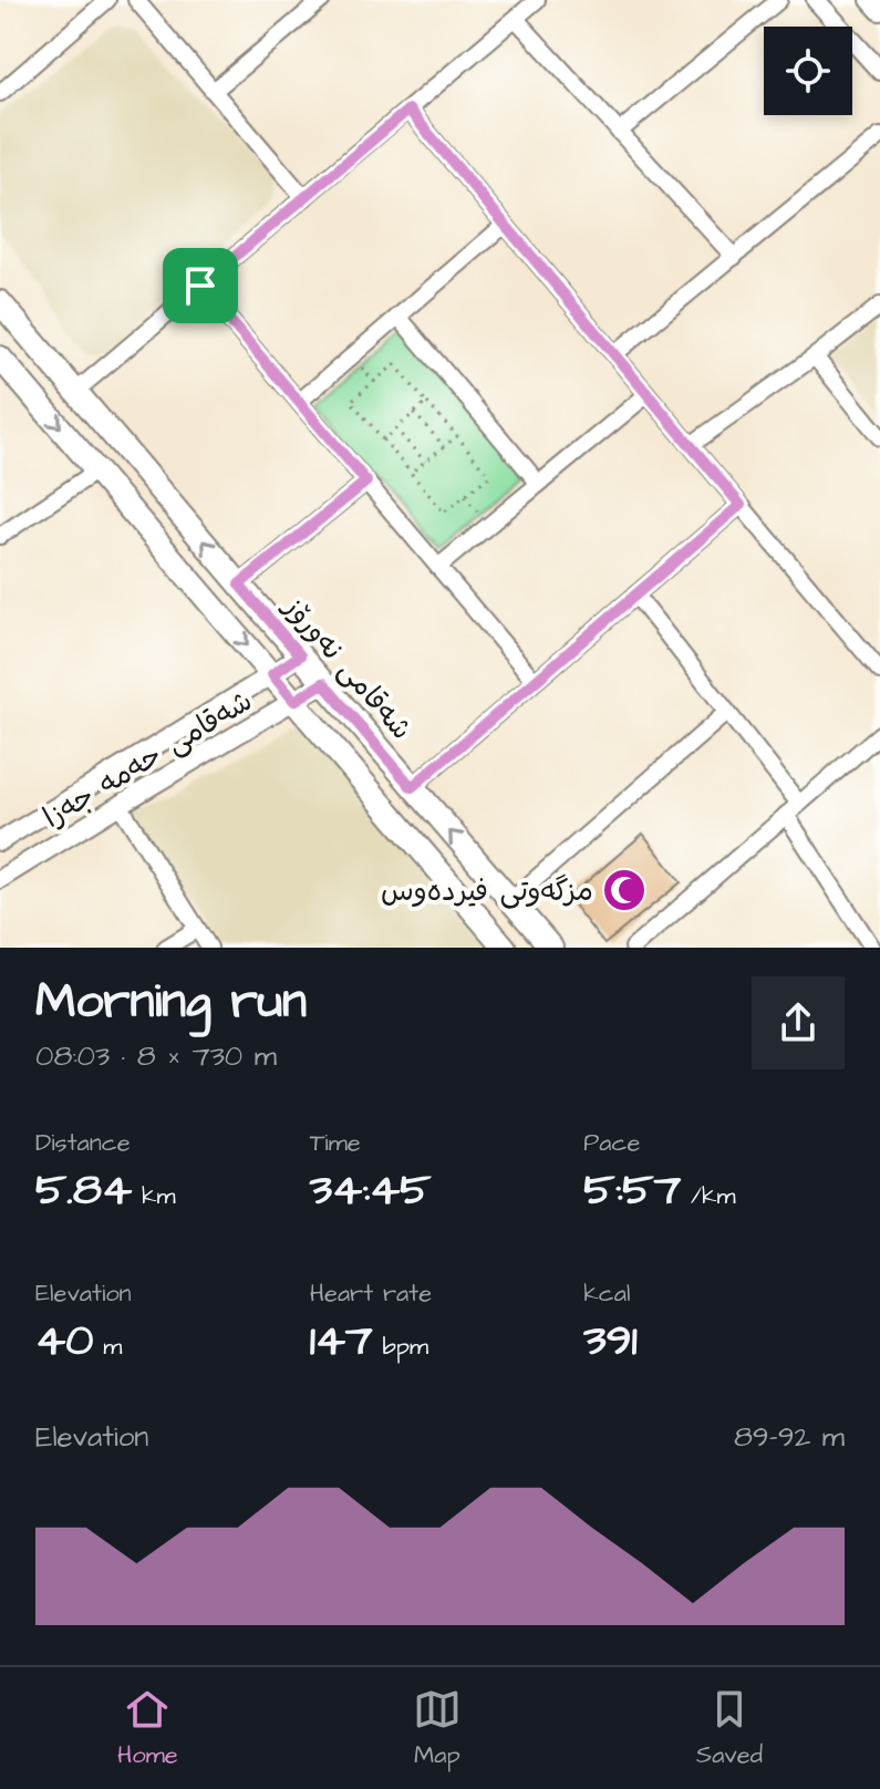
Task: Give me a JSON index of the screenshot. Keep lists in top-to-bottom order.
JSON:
{
  "streets": {
    "main road": ["شەقامی نەورۆز"],
    "street": ["شەقامی حەمە جەزا"]
  },
  "crossings": [
    ["شەقامی نەورۆز", "شەقامی حەمە جەزا"]
  ],
  "places": {
    "mosque": ["مزگەوتی فیردەوس"]
  },
  "page": {
    "heading": ["Morning run", "08:03 · 8 × 730 m"],
    "stats": [
      ["Distance", "5.84 km"],
      ["Time", "34:45"],
      ["Pace", "5:57 /km"],
      ["Elevation", "40 m"],
      ["Heart rate", "147 bpm"],
      ["kcal", "391"]
    ],
    "chart": ["Elevation", "89–92 m"],
    "tabs": ["Home", "Map", "Saved"]
  }
}
